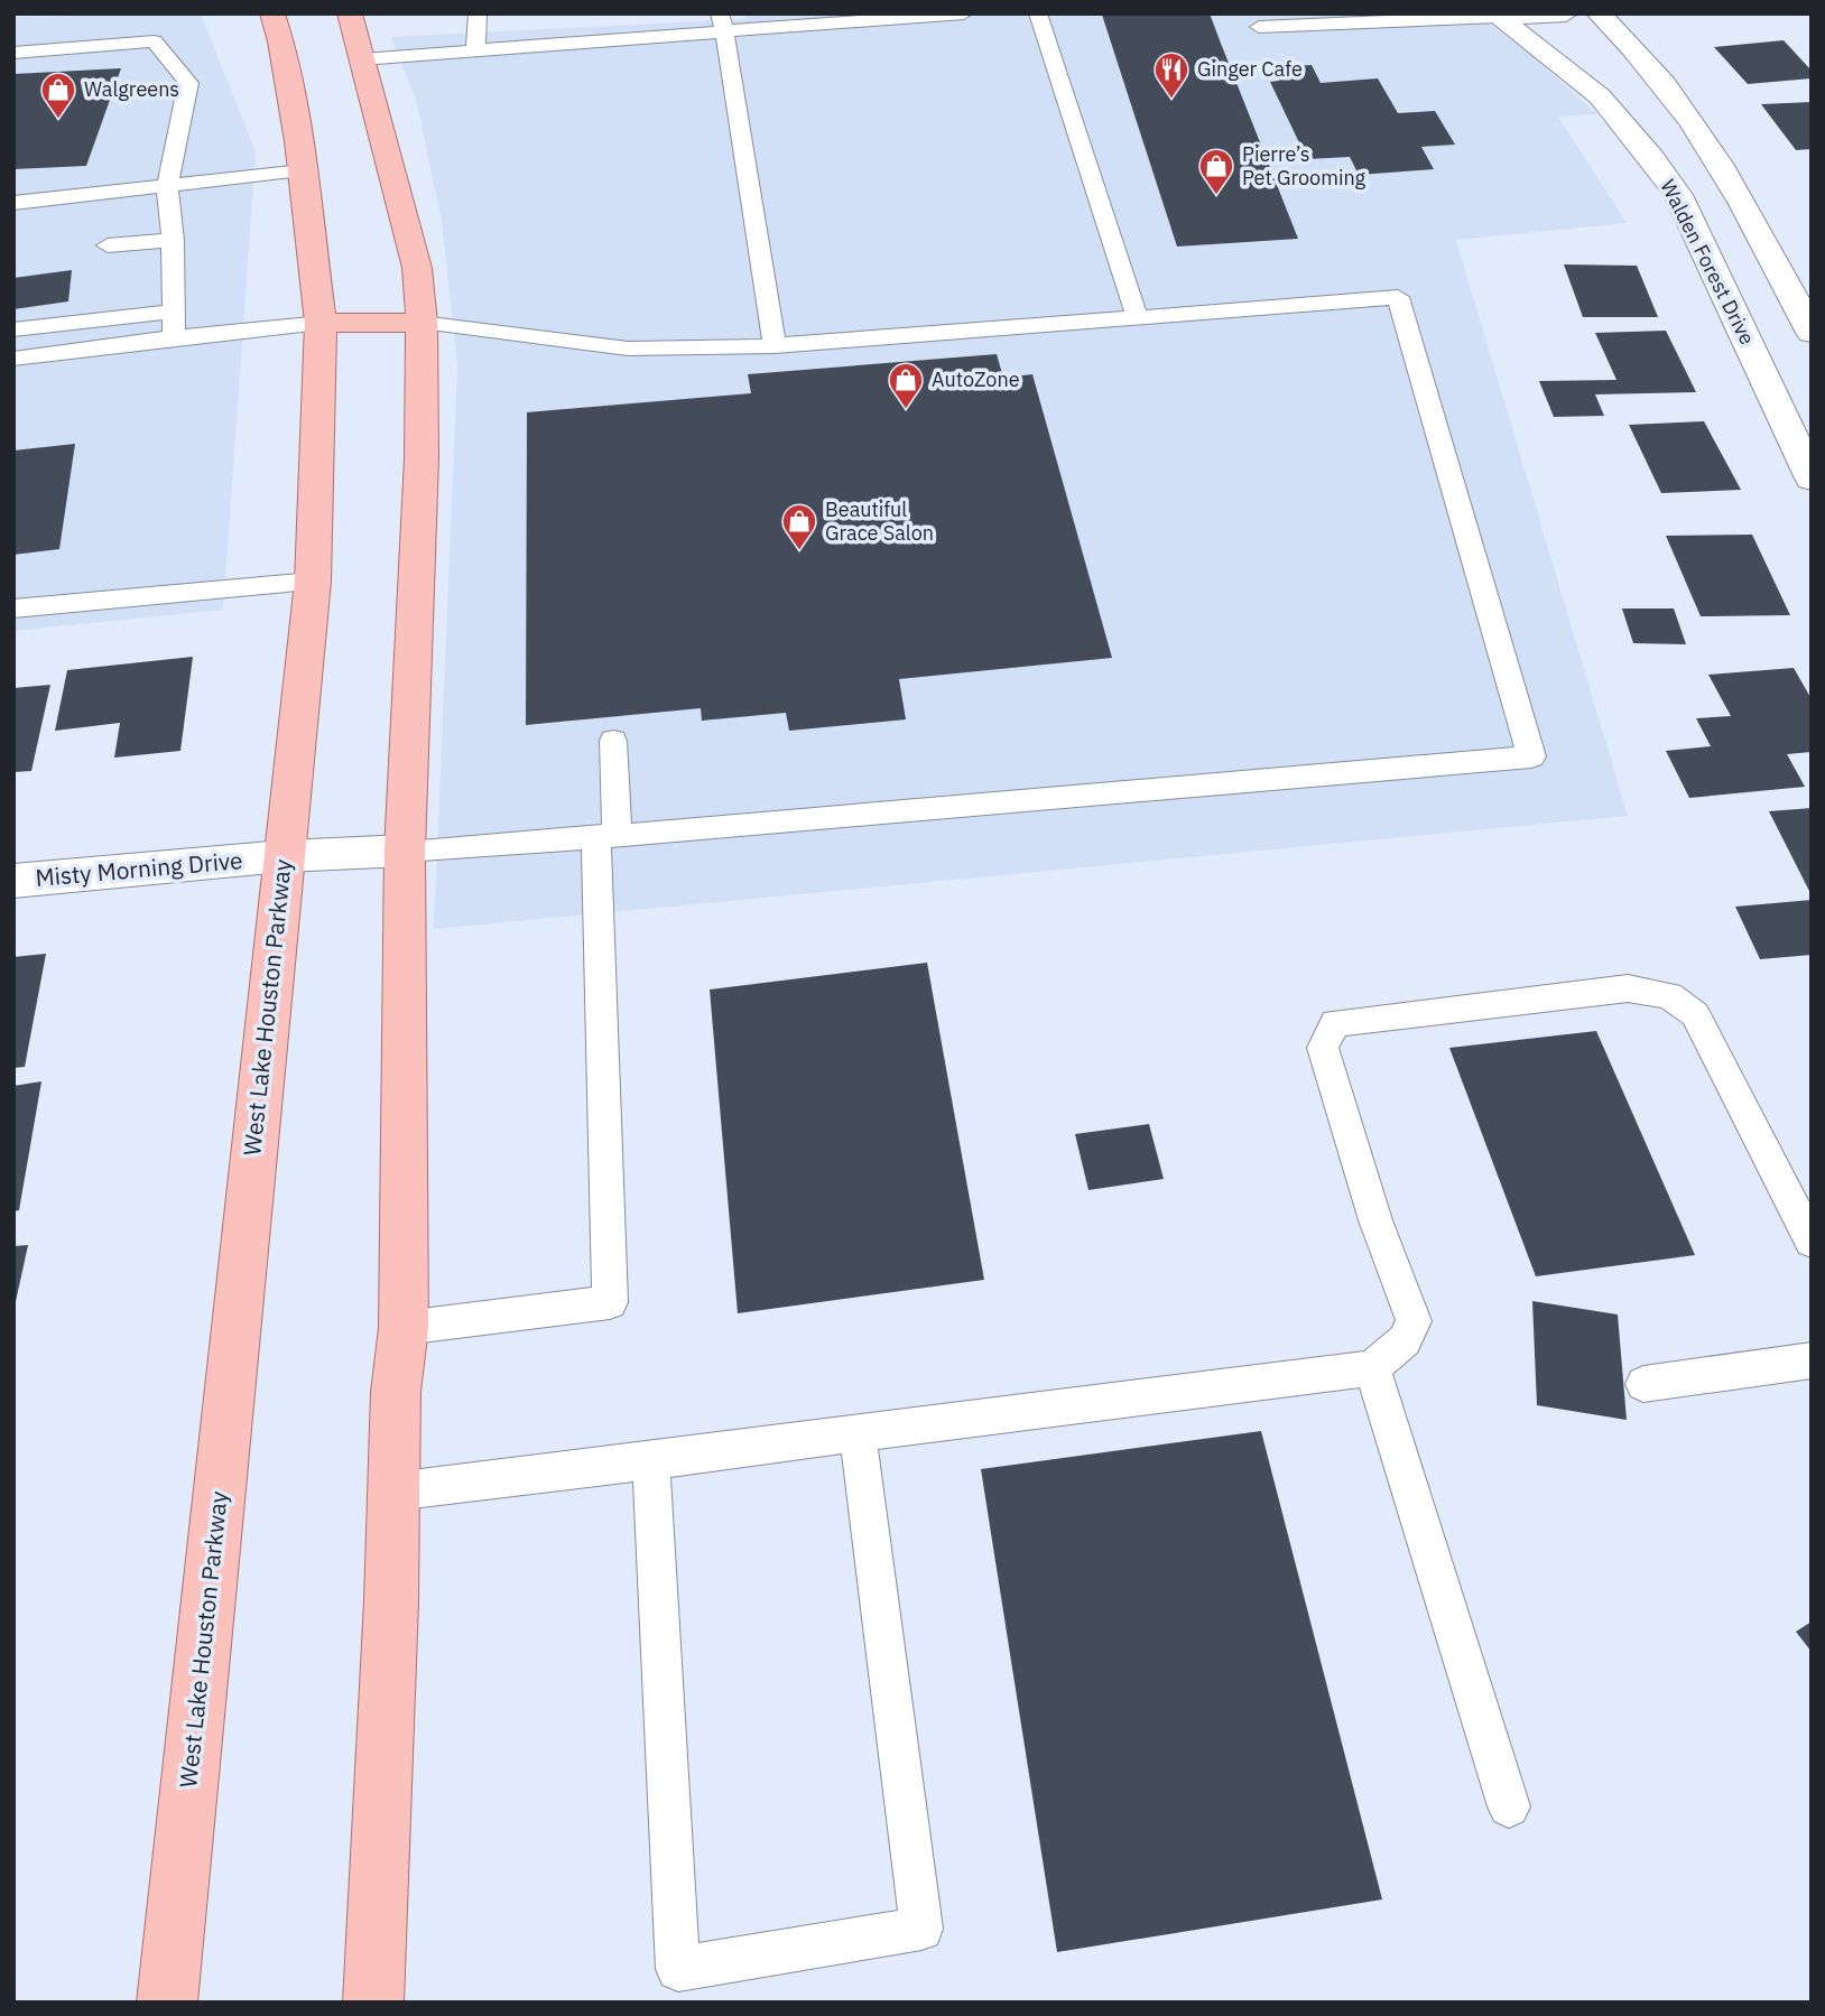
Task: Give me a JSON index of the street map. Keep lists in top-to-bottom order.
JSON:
{
  "streets": {
    "main road": ["West Lake Houston Parkway"],
    "street": ["Walden Forest Drive", "Misty Morning Drive"]
  },
  "crossings": [
    ["Misty Morning Drive", "West Lake Houston Parkway"]
  ],
  "places": {
    "restaurant": ["Ginger Cafe"],
    "shop": [
      "Walgreens",
      "Pierre’s Pet Grooming",
      "AutoZone",
      "Beautiful Grace Salon"
    ]
  }
}
